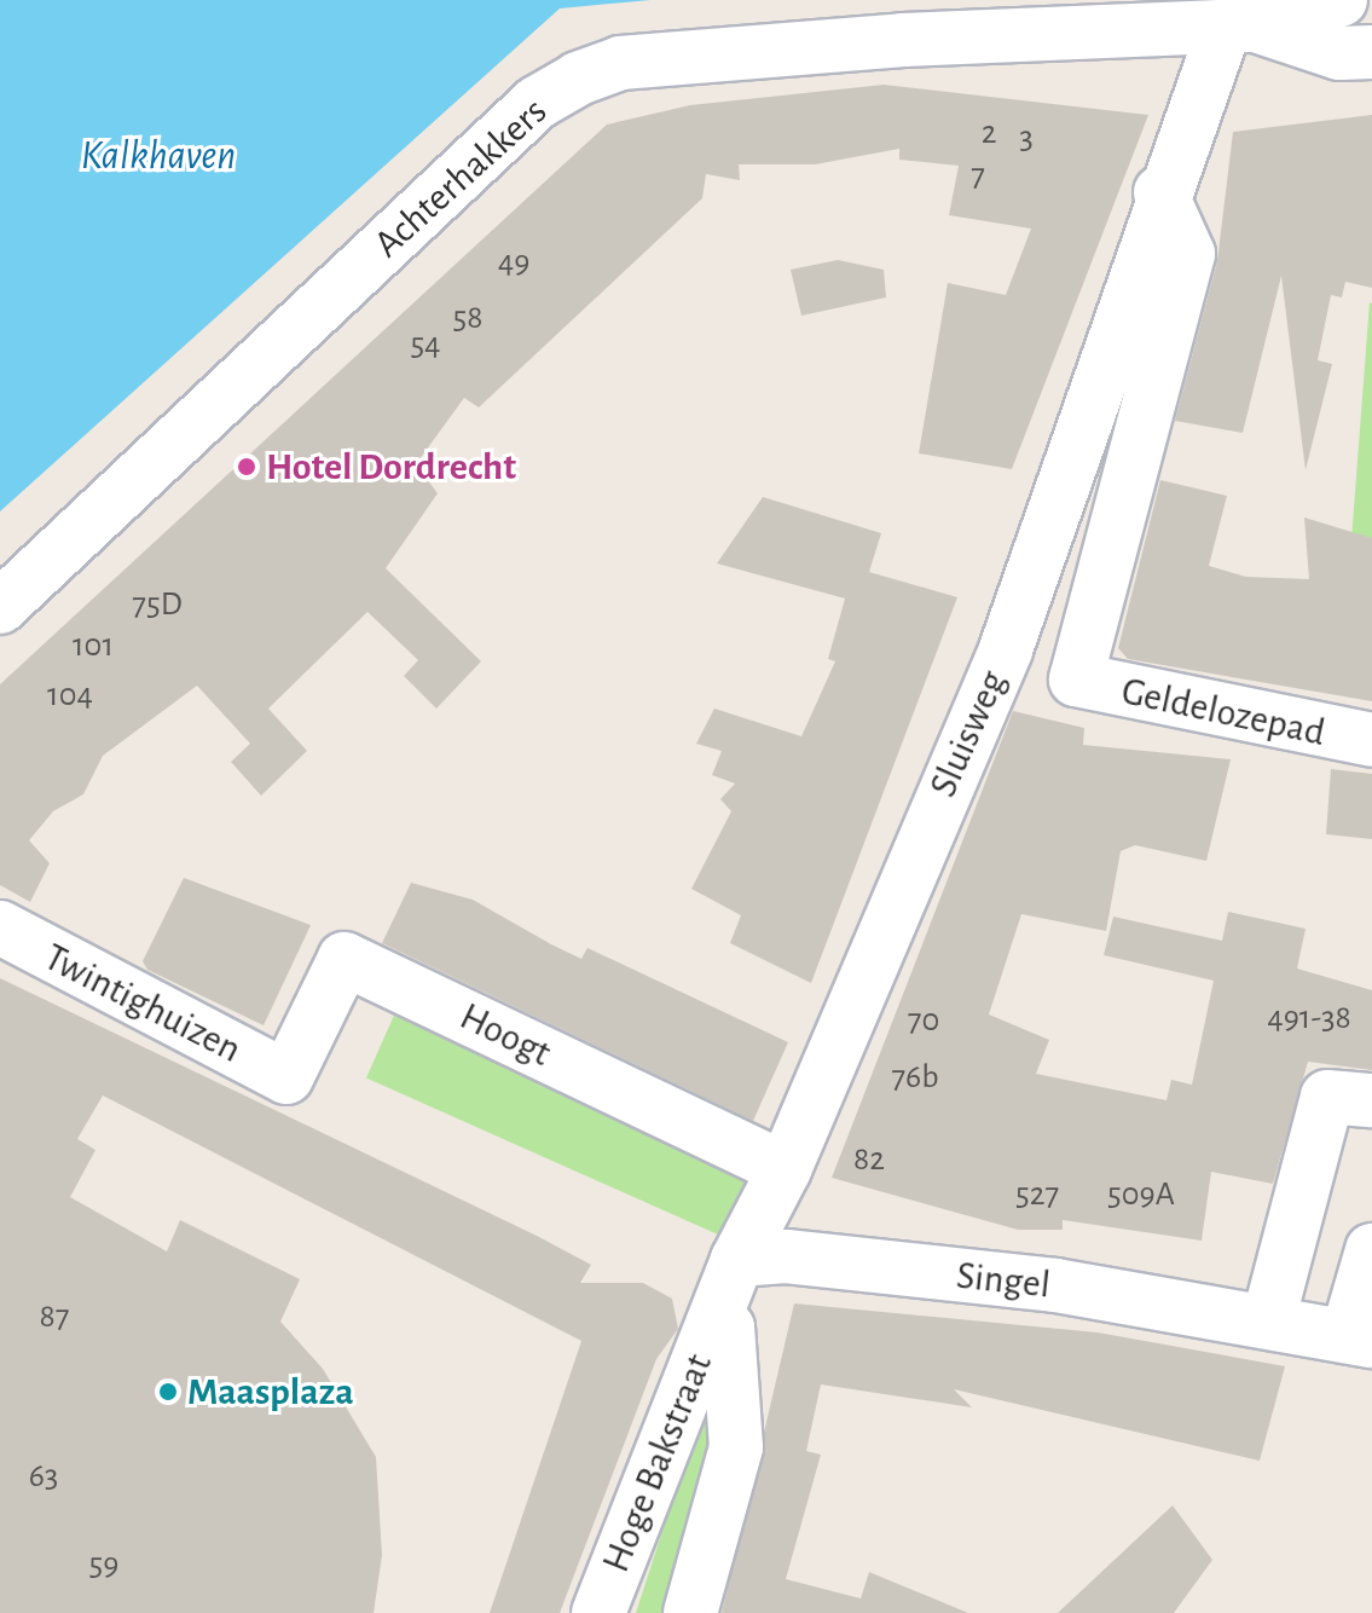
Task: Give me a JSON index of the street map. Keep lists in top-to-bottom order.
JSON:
{
  "streets": {
    "street": [
      "Achterhakkers",
      "Geldelozepad",
      "Sluisweg",
      "Twintighuizen",
      "Hoogt",
      "Singel",
      "Hoge Bakstraat"
    ]
  },
  "crossings": [
    ["Achterhakkers", "Sluisweg"],
    ["Geldelozepad", "Sluisweg"],
    ["Sluisweg", "Hoogt"],
    ["Sluisweg", "Singel"],
    ["Sluisweg", "Hoge Bakstraat"],
    ["Twintighuizen", "Hoogt"],
    ["Singel", "Hoge Bakstraat"]
  ],
  "water": ["Kalkhaven"],
  "places": ["Hotel Dordrecht", "Maasplaza"],
  "house_numbers": [
    "2",
    "3",
    "7",
    "49",
    "58",
    "54",
    "75D",
    "101",
    "104",
    "491-38",
    "70",
    "76b",
    "82",
    "527",
    "509A",
    "87",
    "63",
    "59"
  ]
}
